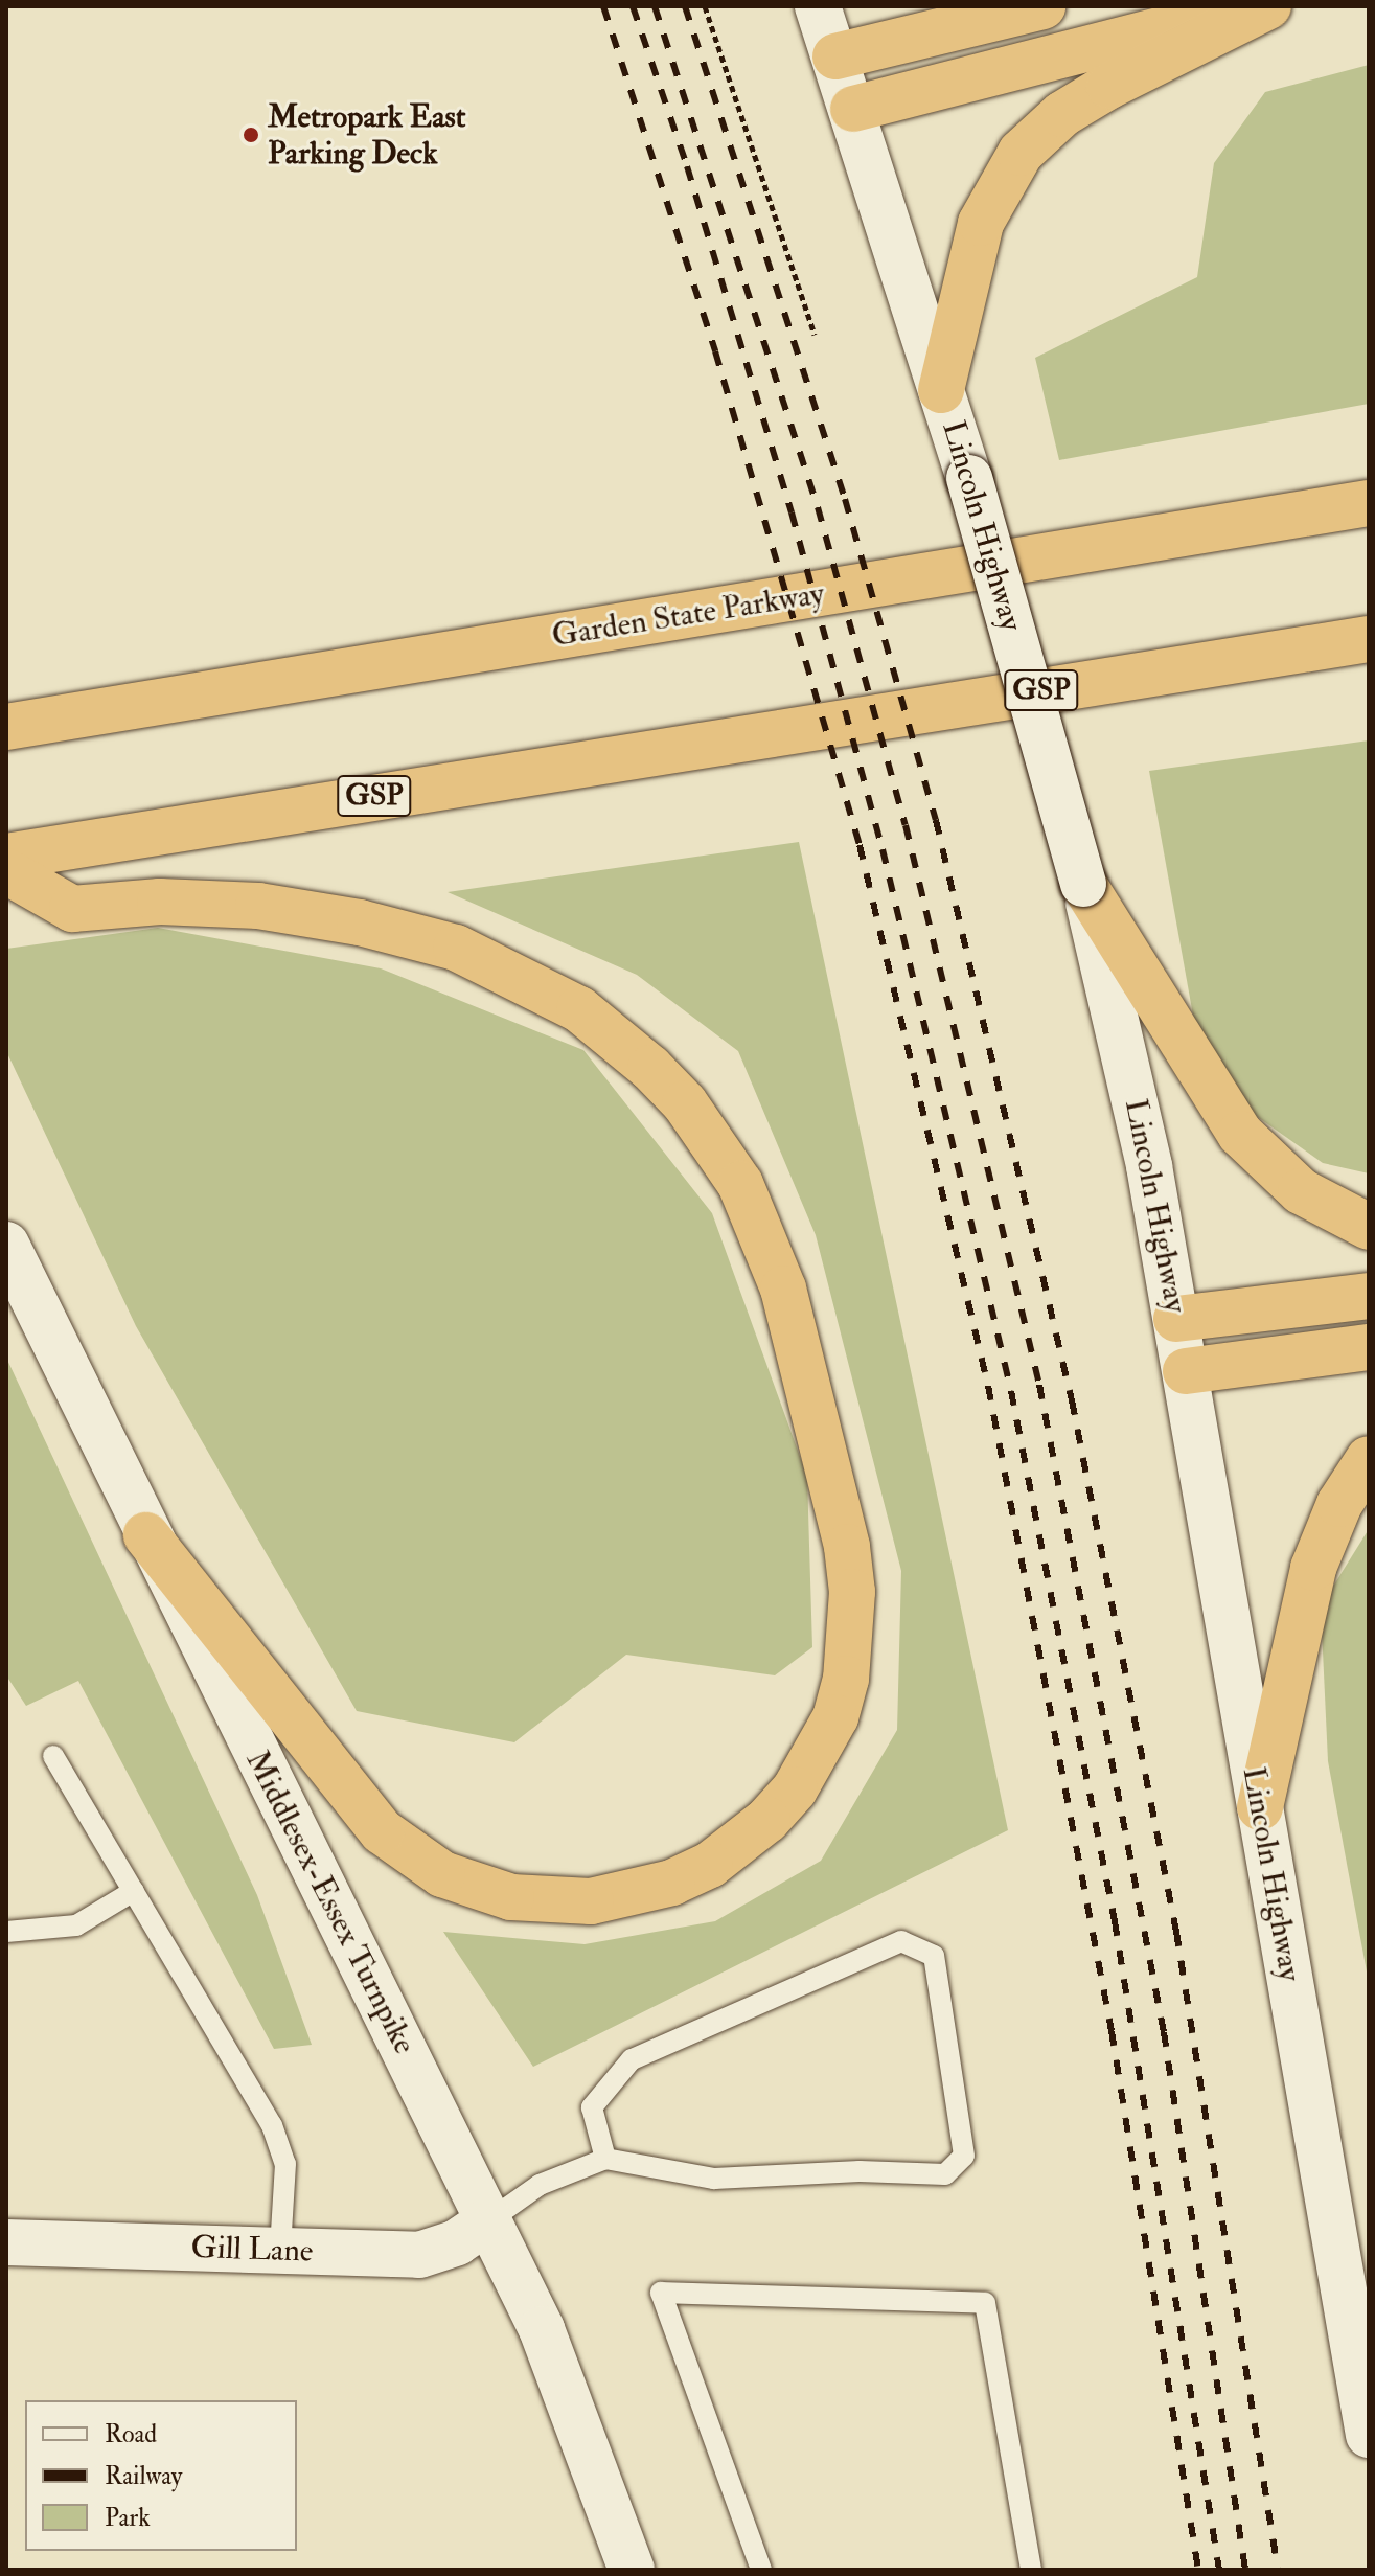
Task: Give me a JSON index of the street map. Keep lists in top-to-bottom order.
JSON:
{
  "streets": {
    "highway": ["Garden State Parkway", "GSP"],
    "main road": ["Lincoln Highway", "Middlesex-Essex Turnpike", "Gill Lane"]
  },
  "crossings": [
    ["Middlesex-Essex Turnpike", "Gill Lane"]
  ],
  "places": ["Metropark East Parking Deck"],
  "legend": ["Road", "Railway", "Park"]
}
